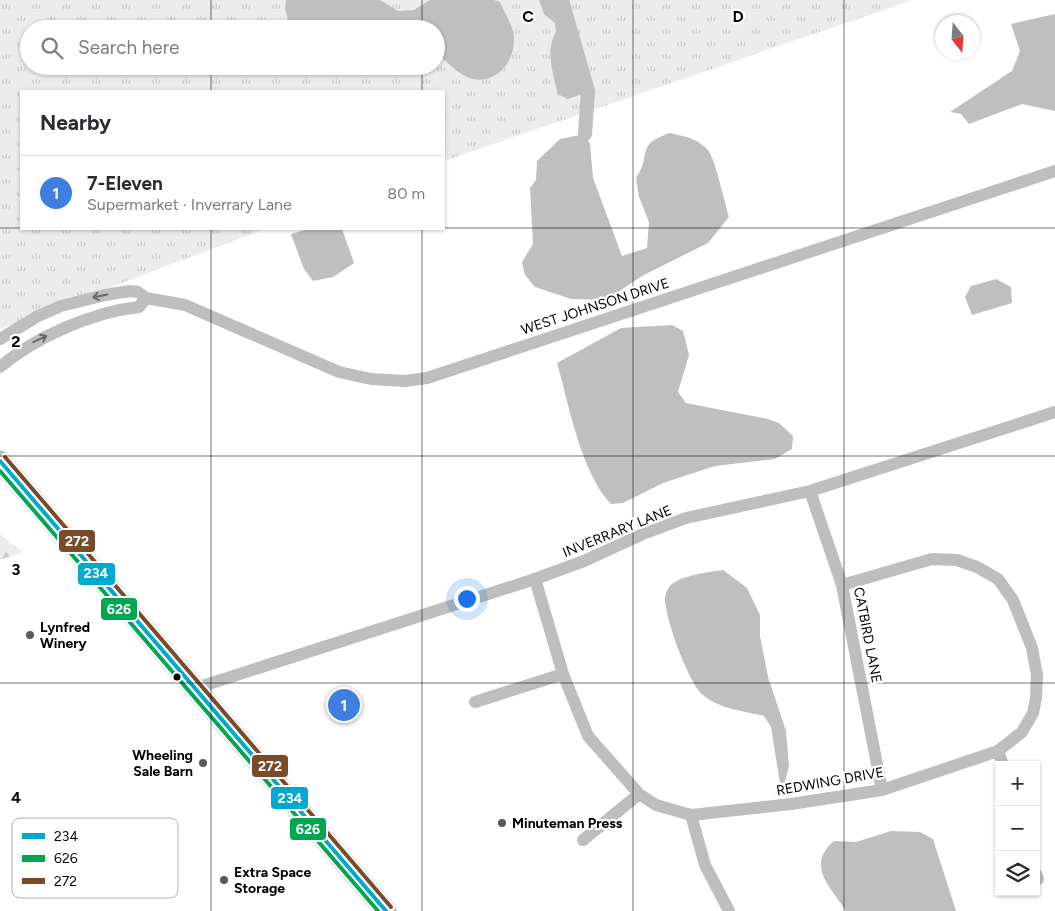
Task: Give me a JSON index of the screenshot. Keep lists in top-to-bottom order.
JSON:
{
  "streets": {
    "street": [
      "WEST JOHNSON DRIVE",
      "INVERRARY LANE",
      "CATBIRD LANE",
      "REDWING DRIVE"
    ]
  },
  "crossings": [
    ["INVERRARY LANE", "CATBIRD LANE"],
    ["INVERRARY LANE", "REDWING DRIVE"],
    ["CATBIRD LANE", "REDWING DRIVE"]
  ],
  "places": [
    "Lynfred Winery",
    "Wheeling Sale Barn",
    "Minuteman Press",
    "Extra Space Storage"
  ],
  "lines": ["transit line 272", "transit line 234", "transit line 626"],
  "legend": ["234", "626", "272"],
  "north": "bottom",
  "page": {
    "search": "Search here",
    "heading": "Nearby",
    "list": [
      {
        "mark": "1",
        "name": "7-Eleven",
        "note": "Supermarket · Inverrary Lane",
        "value": "80 m"
      }
    ],
    "pins": "1",
    "map_buttons": ["+", "−"]
  },
  "grid": {
    "columns": ["C", "D"],
    "rows": ["2", "3", "4"]
  }
}
